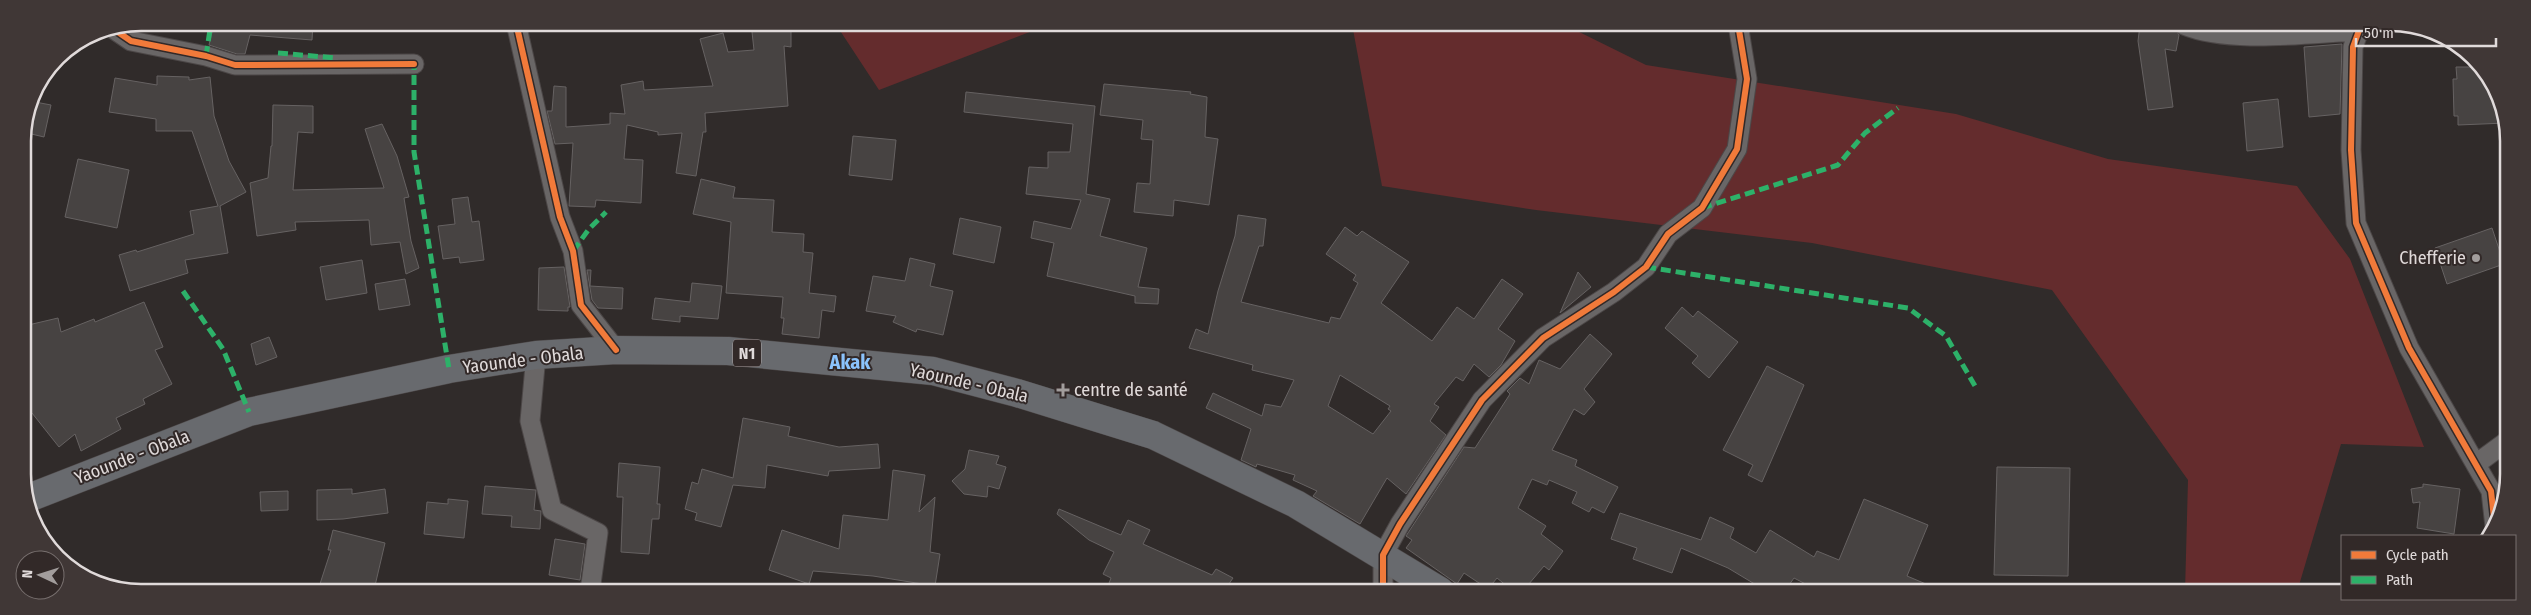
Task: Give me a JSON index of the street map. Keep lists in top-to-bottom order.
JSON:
{
  "streets": {
    "highway": ["N1", "Yaounde - Obala"]
  },
  "districts": ["Akak"],
  "places": {
    "other": ["Chefferie"],
    "health": ["centre de santé"]
  },
  "legend": ["Cycle path", "Path"],
  "scale_bar": "50 m",
  "north": "left"
}
